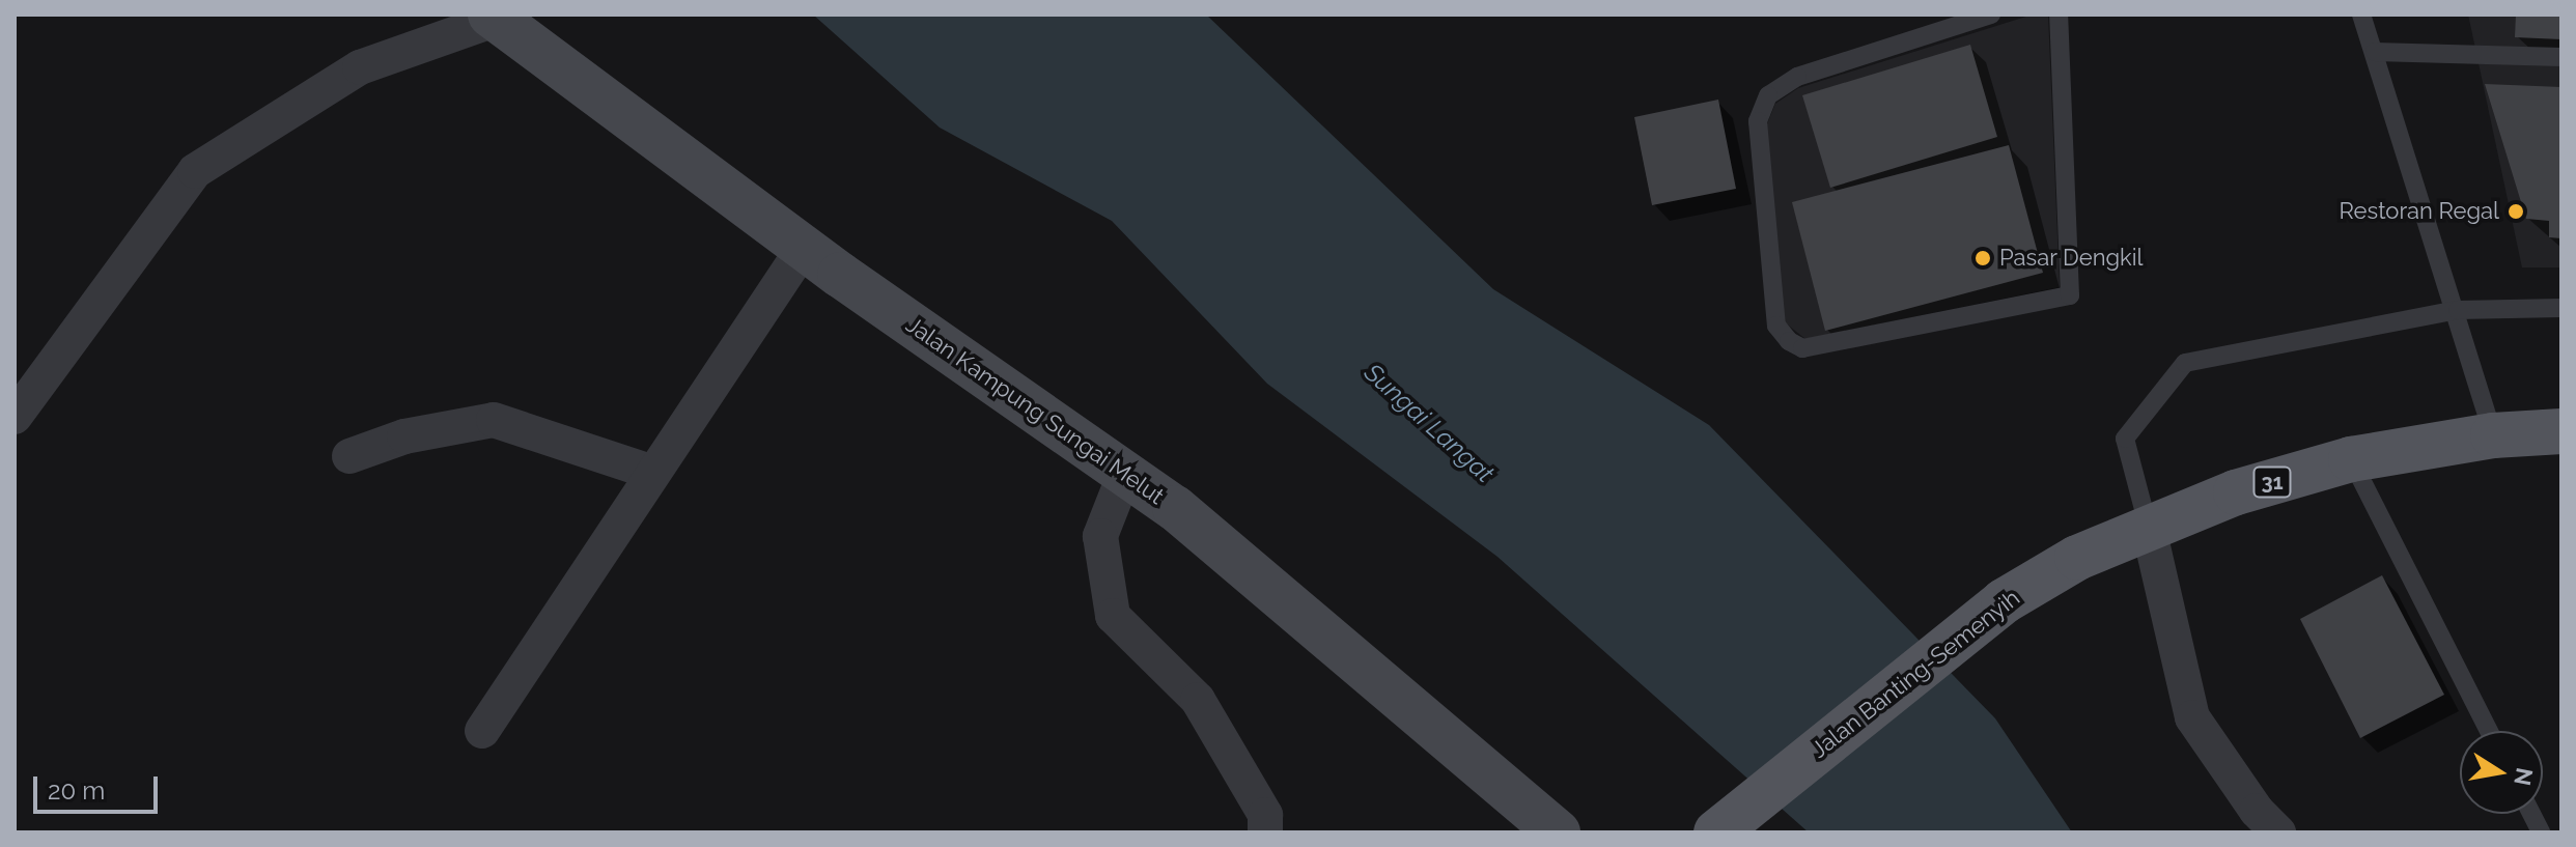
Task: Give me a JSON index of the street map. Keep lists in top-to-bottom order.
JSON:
{
  "streets": {
    "main road": ["Jalan Kampung Sungai Melut", "31", "Jalan Banting-Semenyih"]
  },
  "water": ["Sungai Langat"],
  "places": ["Restoran Regal", "Pasar Dengkil"],
  "scale_bar": "20 m",
  "north": "right"
}
